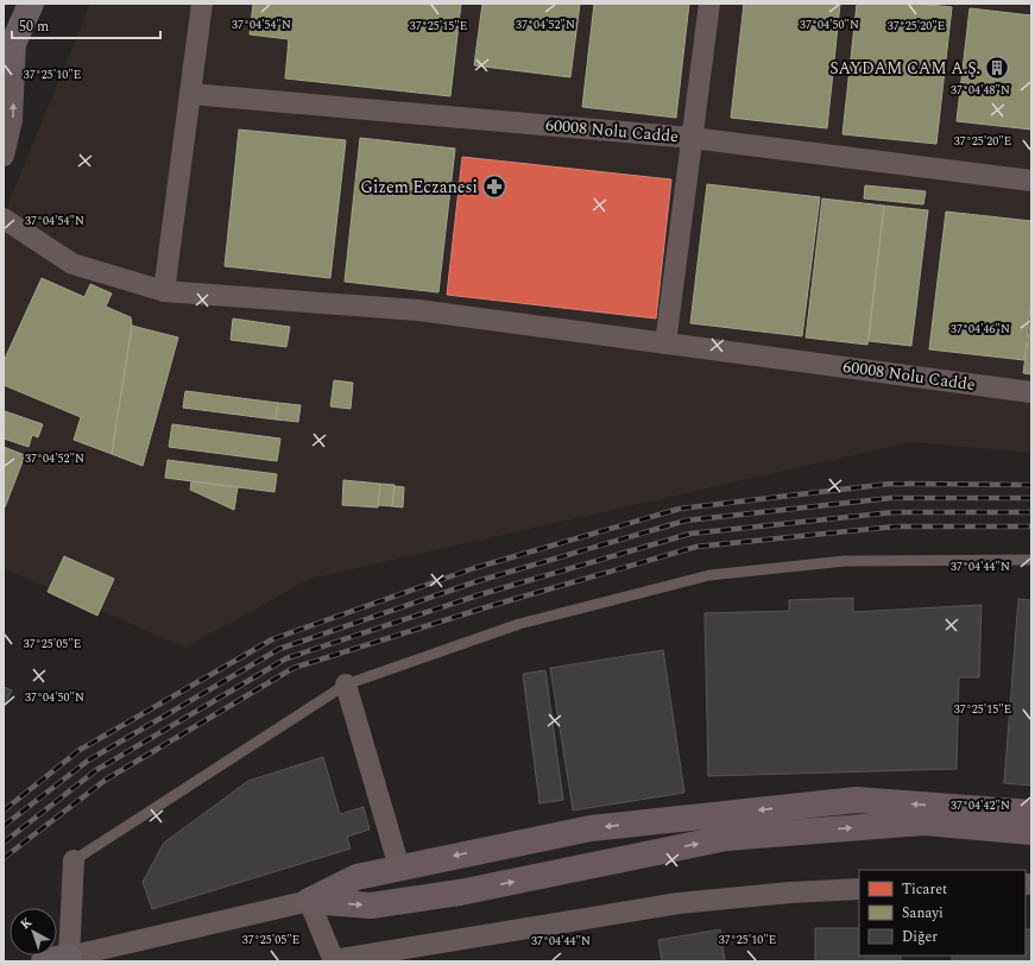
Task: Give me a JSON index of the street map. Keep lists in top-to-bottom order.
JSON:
{
  "streets": {
    "street": ["60008 Nolu Cadde"]
  },
  "places": {
    "building": ["SAYDAM CAM A.Ş."],
    "pharmacy": ["Gizem Eczanesi"]
  },
  "legend": ["Ticaret", "Sanayi", "Diğer"],
  "scale_bar": "50 m",
  "north": "top left",
  "coordinates": [
    "37°04'54\"N",
    "37°04'52\"N",
    "37°04'50\"N",
    "37°25'20\"E",
    "37°25'15\"E",
    "37°25'10\"E",
    "37°04'48\"N",
    "37°04'46\"N",
    "37°04'44\"N",
    "37°25'05\"E",
    "37°04'42\"N"
  ]
}
